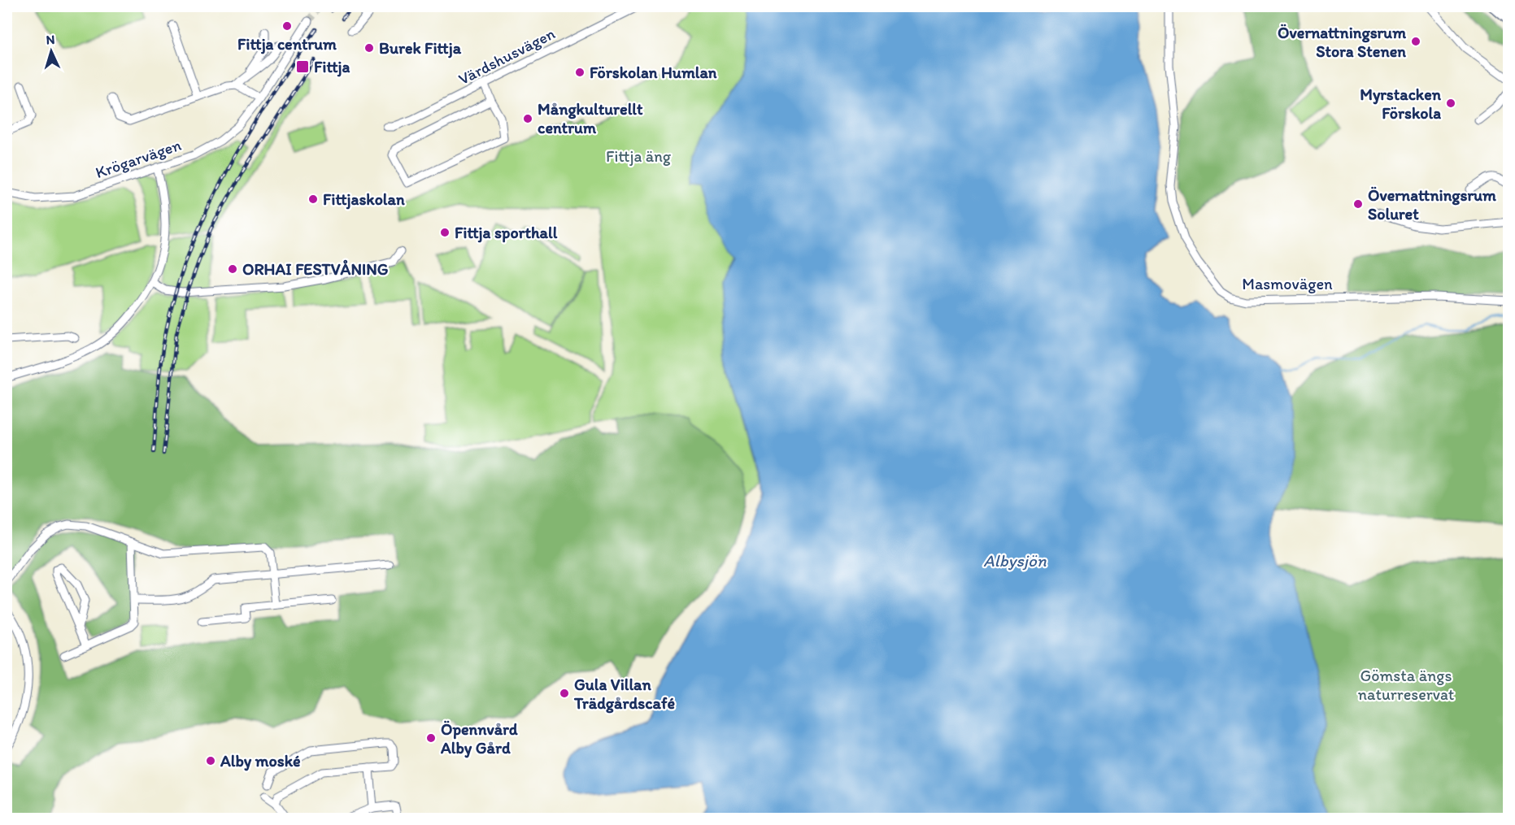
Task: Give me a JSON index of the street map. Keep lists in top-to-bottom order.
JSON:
{
  "streets": {
    "street": ["Värdshusvägen", "Krögarvägen", "Masmovägen"]
  },
  "water": ["Albysjön"],
  "parks": ["Fittja äng", "Gömsta ängs naturreservat"],
  "places": {
    "other": [
      "Fittja centrum",
      "Övernattningsrum Stora Stenen",
      "Burek Fittja",
      "Förskolan Humlan",
      "Myrstacken Förskola",
      "Mångkulturellt centrum",
      "Fittjaskolan",
      "Övernattningsrum Soluret",
      "Fittja sporthall",
      "ORHAI FESTVÅNING",
      "Gula Villan Trädgårdscafé",
      "Öpennvård Alby Gård",
      "Alby moské"
    ],
    "transit": ["Fittja"]
  },
  "north": "top"
}
